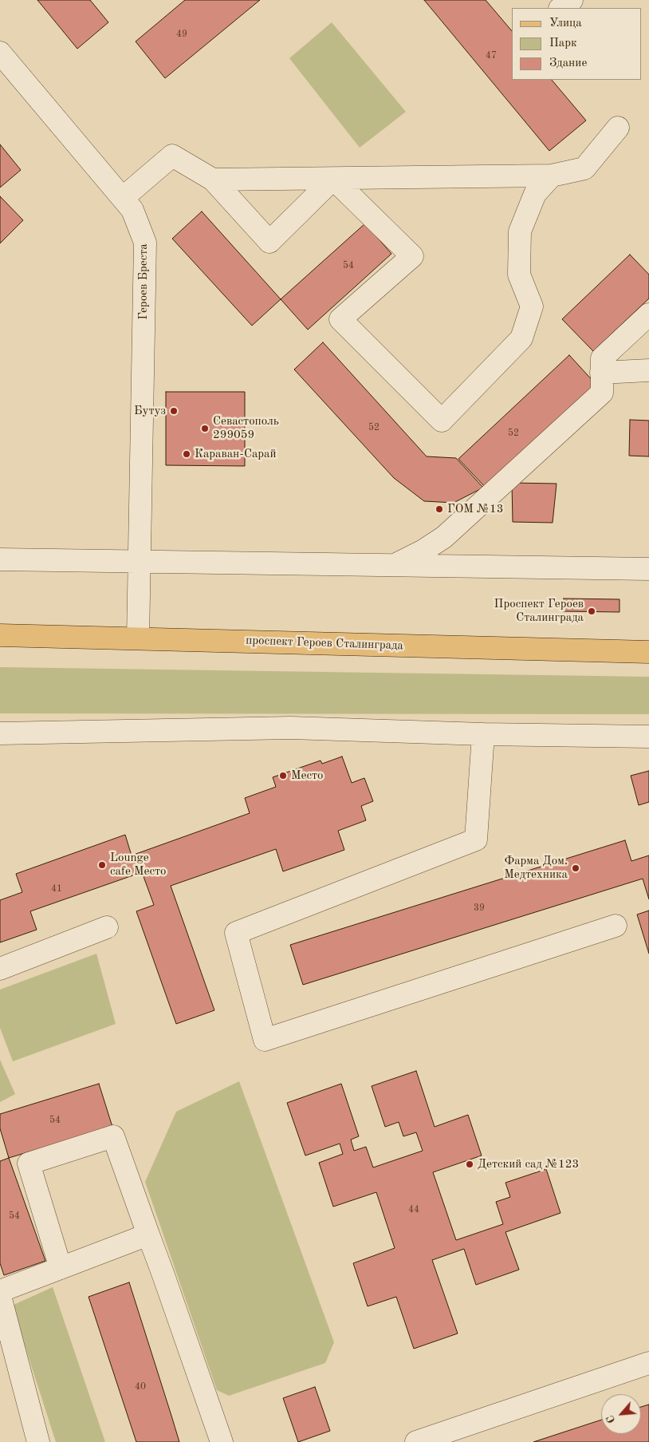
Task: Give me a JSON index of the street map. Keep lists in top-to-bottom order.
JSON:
{
  "streets": {
    "main road": ["проспект Героев Сталинграда"],
    "street": ["Героев Бреста"]
  },
  "crossings": [
    ["Героев Бреста", "проспект Героев Сталинграда"]
  ],
  "places": [
    "Бутуз",
    "Севастополь 299059",
    "Караван-Сарай",
    "ГОМ №13",
    "Проспект Героев Сталинграда",
    "Место",
    "Lounge cafe Место",
    "Фарма Дом. Медтехника",
    "Детский сад №123"
  ],
  "house_numbers": [
    "49",
    "47",
    "54",
    "52",
    "52",
    "41",
    "39",
    "54",
    "44",
    "54",
    "40"
  ],
  "legend": ["Улица", "Парк", "Здание"],
  "north": "bottom left"
}
